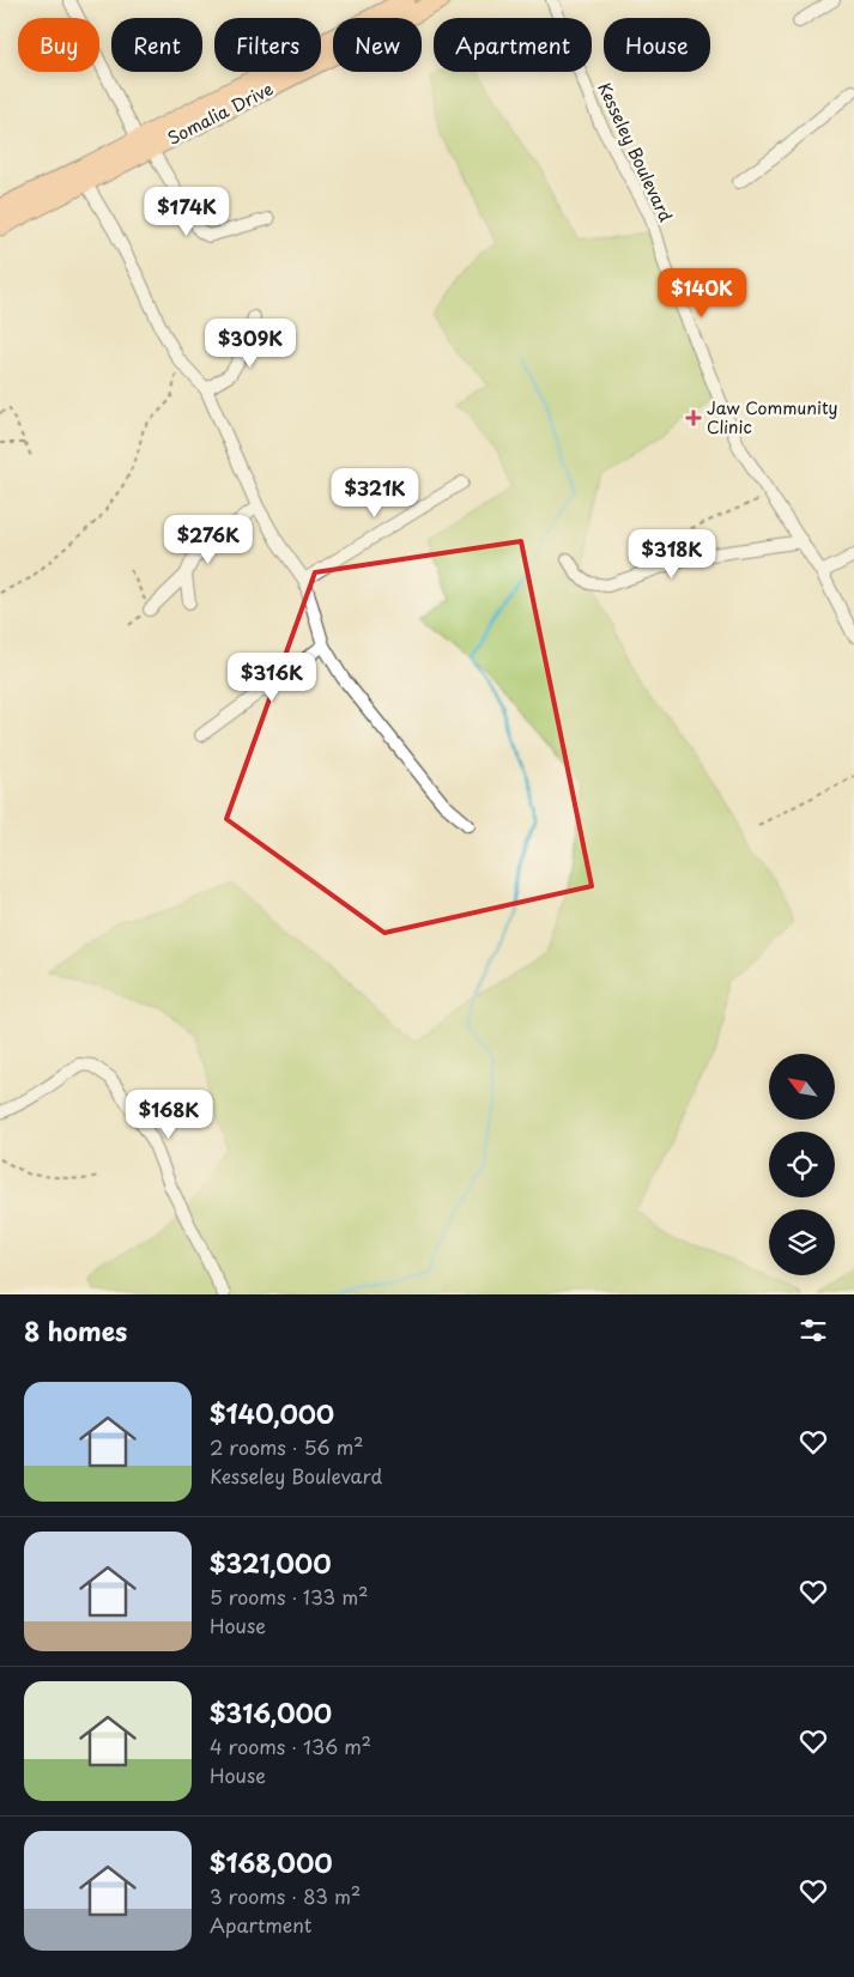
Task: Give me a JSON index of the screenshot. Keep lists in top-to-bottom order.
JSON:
{
  "streets": {
    "main road": ["Somalia Drive"],
    "street": ["Kesseley Boulevard"]
  },
  "places": {
    "health": ["Jaw Community Clinic"]
  },
  "north": "top left",
  "page": {
    "chip": [
      "Buy",
      "Rent",
      "Filters",
      "New",
      "Apartment",
      "House"
    ],
    "price": [
      "$174K",
      "$140K",
      "$309K",
      "$321K",
      "$276K",
      "$318K",
      "$316K",
      "$168K"
    ],
    "heading": "8 homes",
    "list": [
      {
        "name": "$140,000",
        "note": "2 rooms · 56 m² · Kesseley Boulevard"
      },
      {
        "name": "$321,000",
        "note": "5 rooms · 133 m² · House"
      },
      {
        "name": "$316,000",
        "note": "4 rooms · 136 m² · House"
      },
      {
        "name": "$168,000",
        "note": "3 rooms · 83 m² · Apartment"
      }
    ]
  }
}
